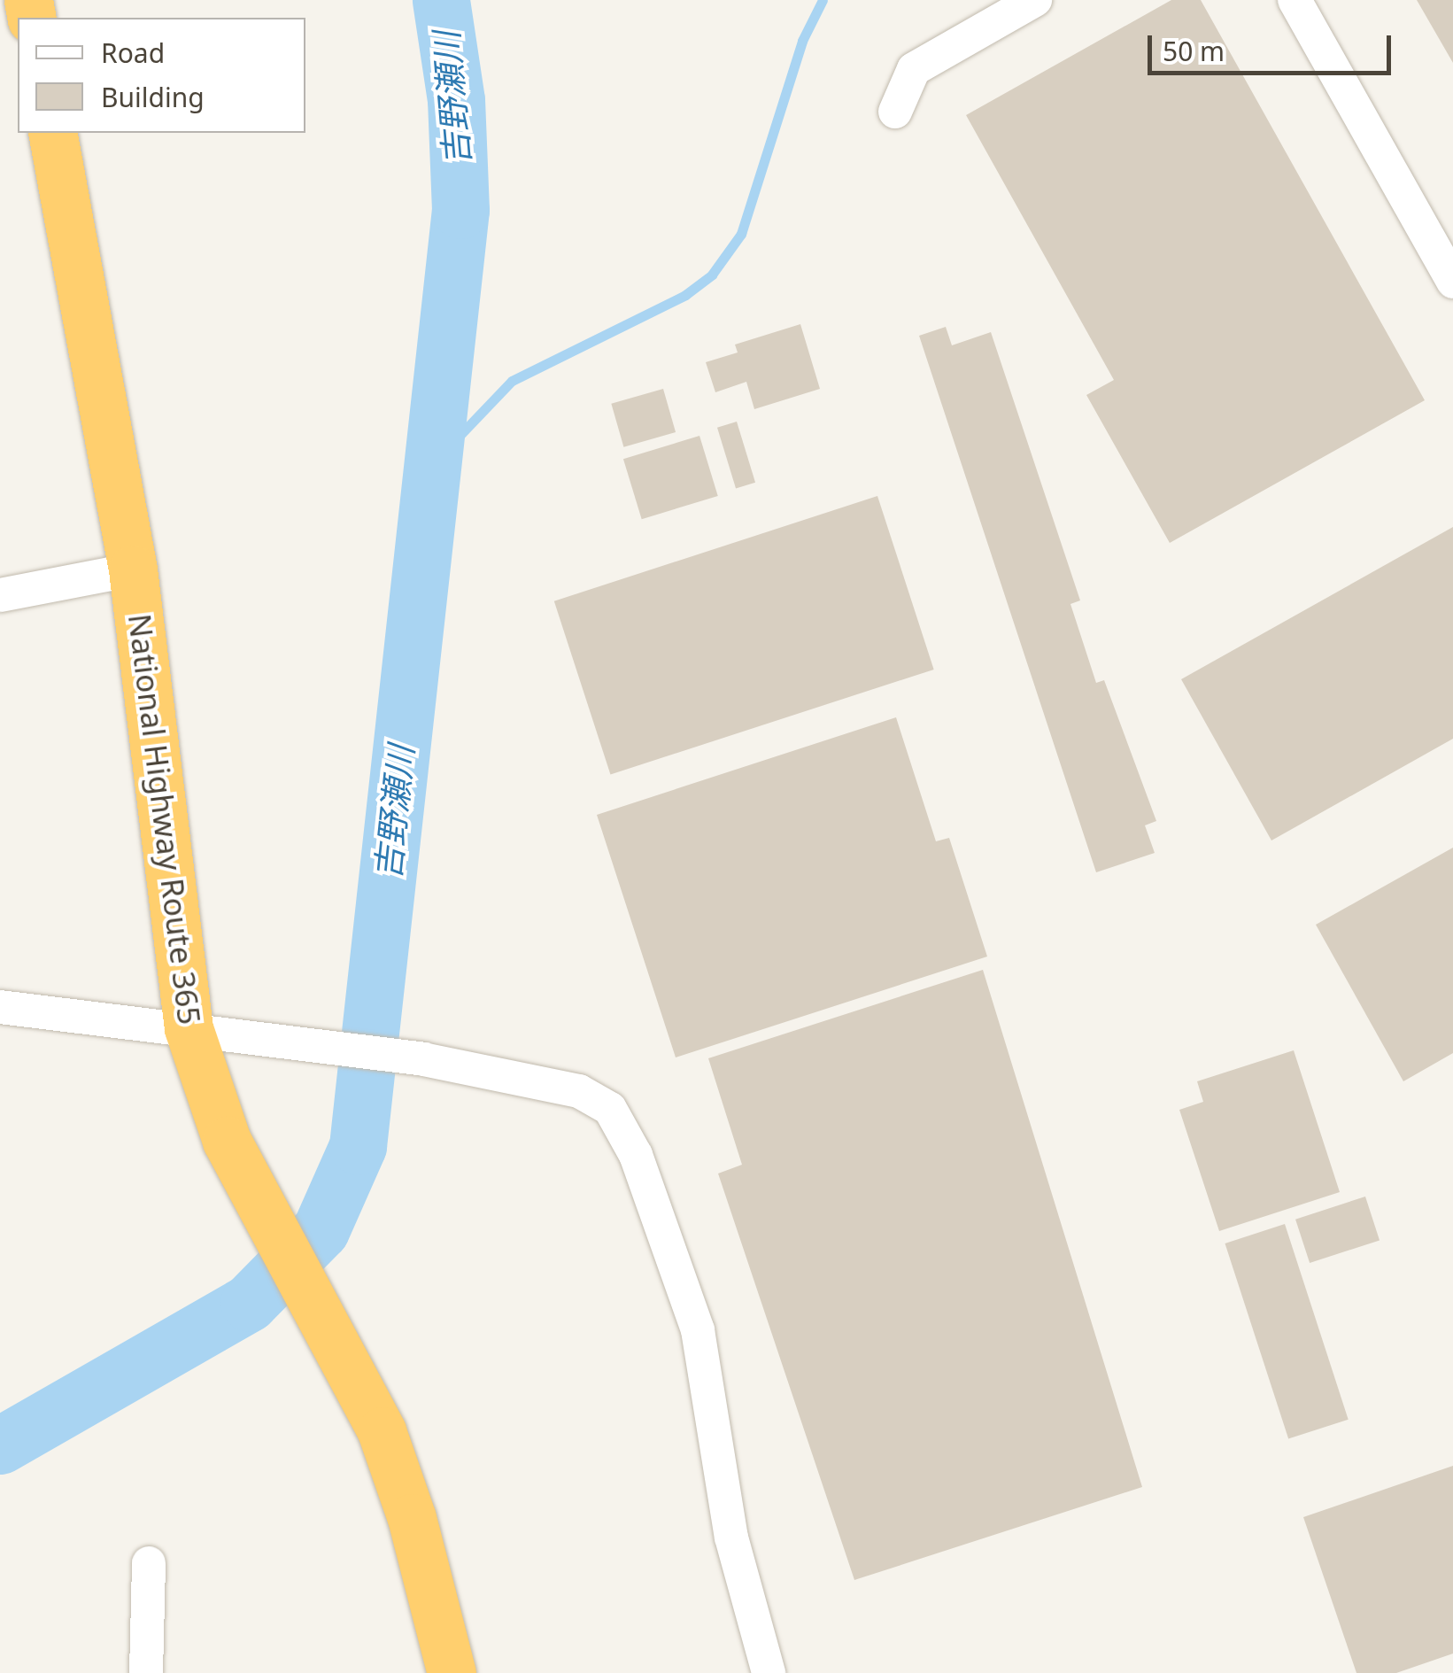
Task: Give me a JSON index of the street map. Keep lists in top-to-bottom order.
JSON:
{
  "streets": {
    "highway": ["National Highway Route 365"]
  },
  "water": ["吉野瀬川"],
  "legend": ["Road", "Building"],
  "scale_bar": "50 m"
}
